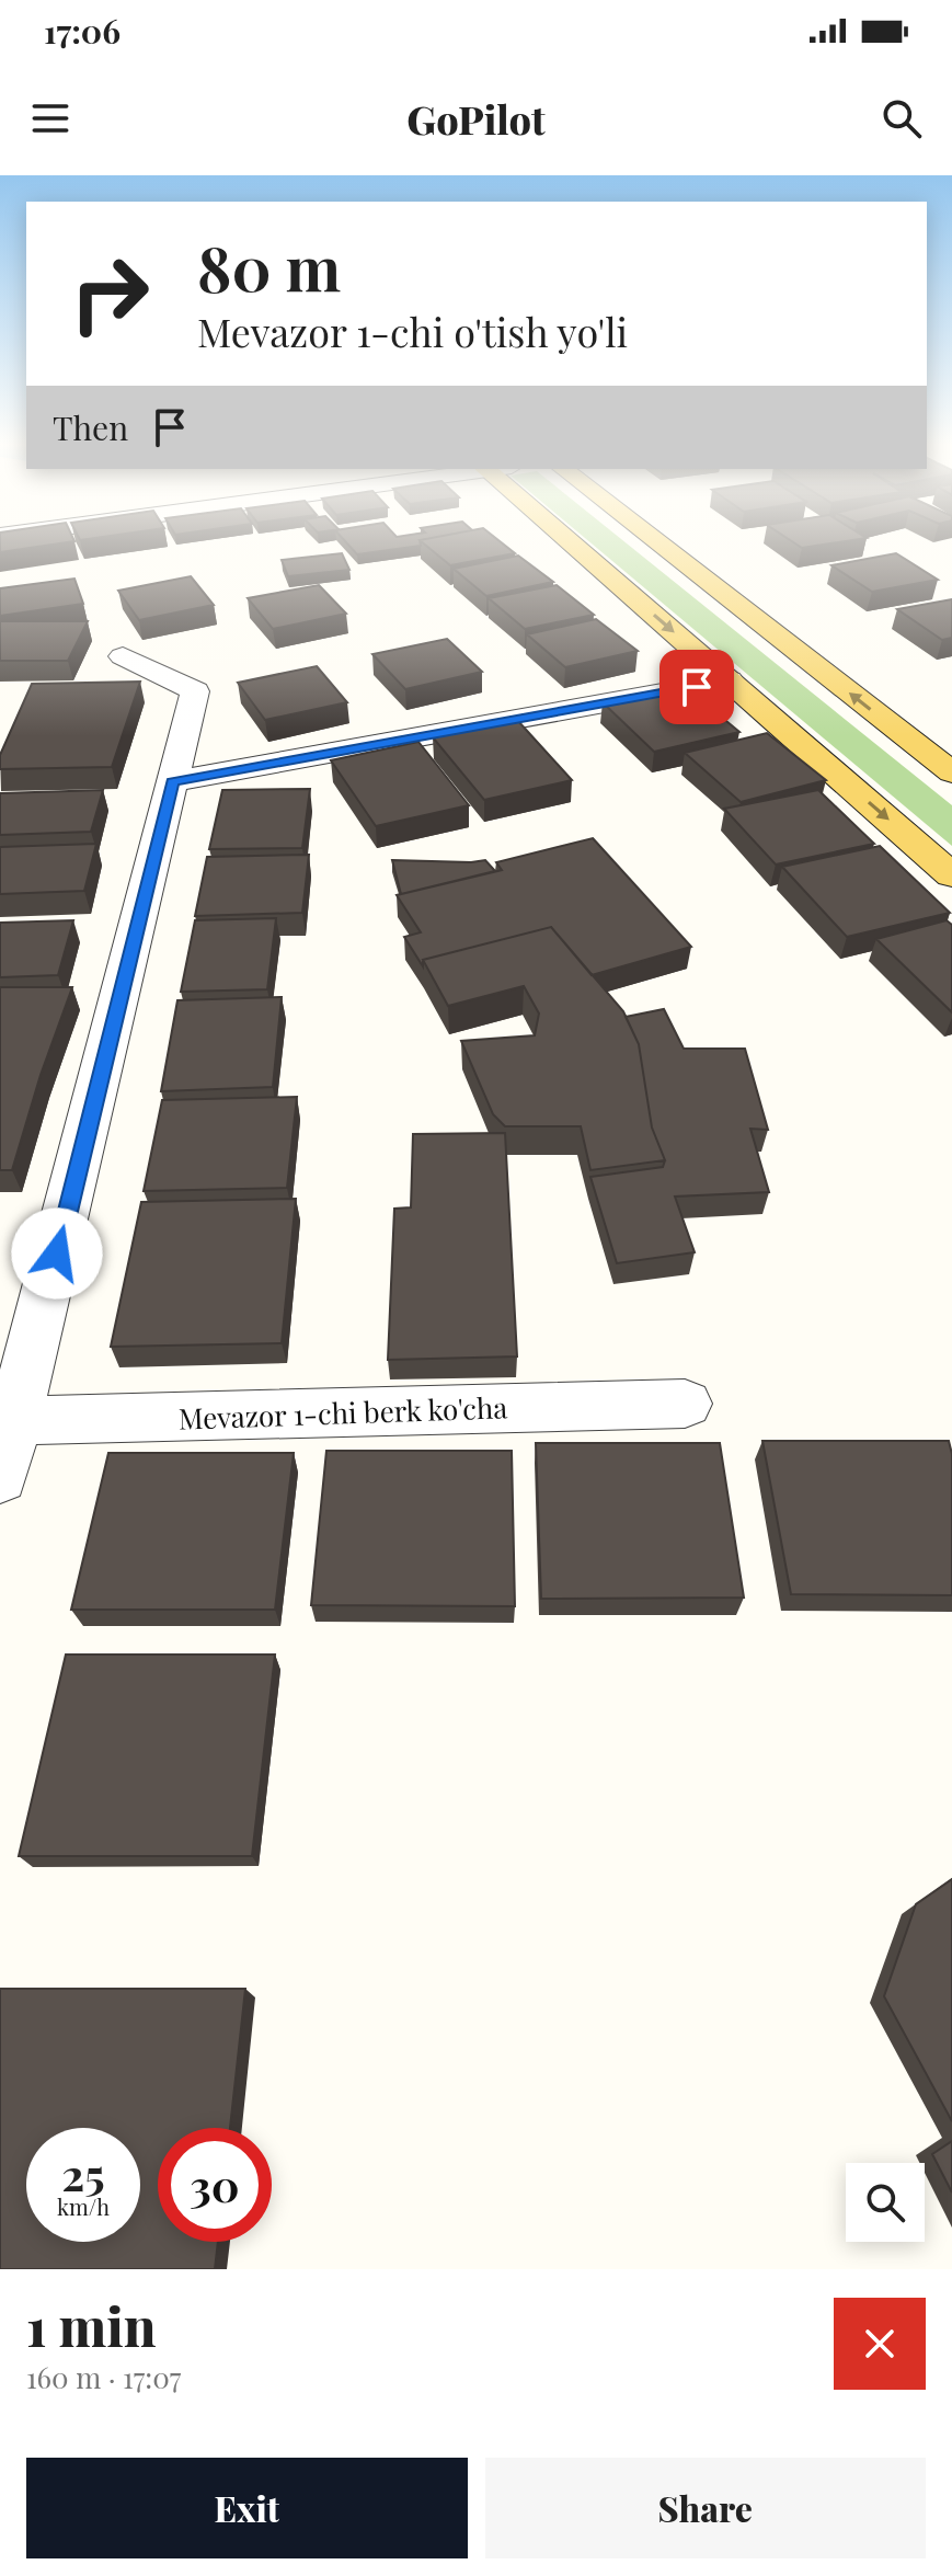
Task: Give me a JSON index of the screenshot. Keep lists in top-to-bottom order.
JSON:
{
  "streets": {
    "street": ["Mevazor 1-chi berk ko'cha"]
  },
  "page": {
    "status": "17:06",
    "header": "GoPilot",
    "turn": ["80 m", "Mevazor 1-chi o'tish yo'li"],
    "then": "Then",
    "speed": "25 km/h",
    "limit": "30",
    "heading": ["1 min", "160 m · 17:07"],
    "buttons": ["Exit", "Share"]
  }
}
